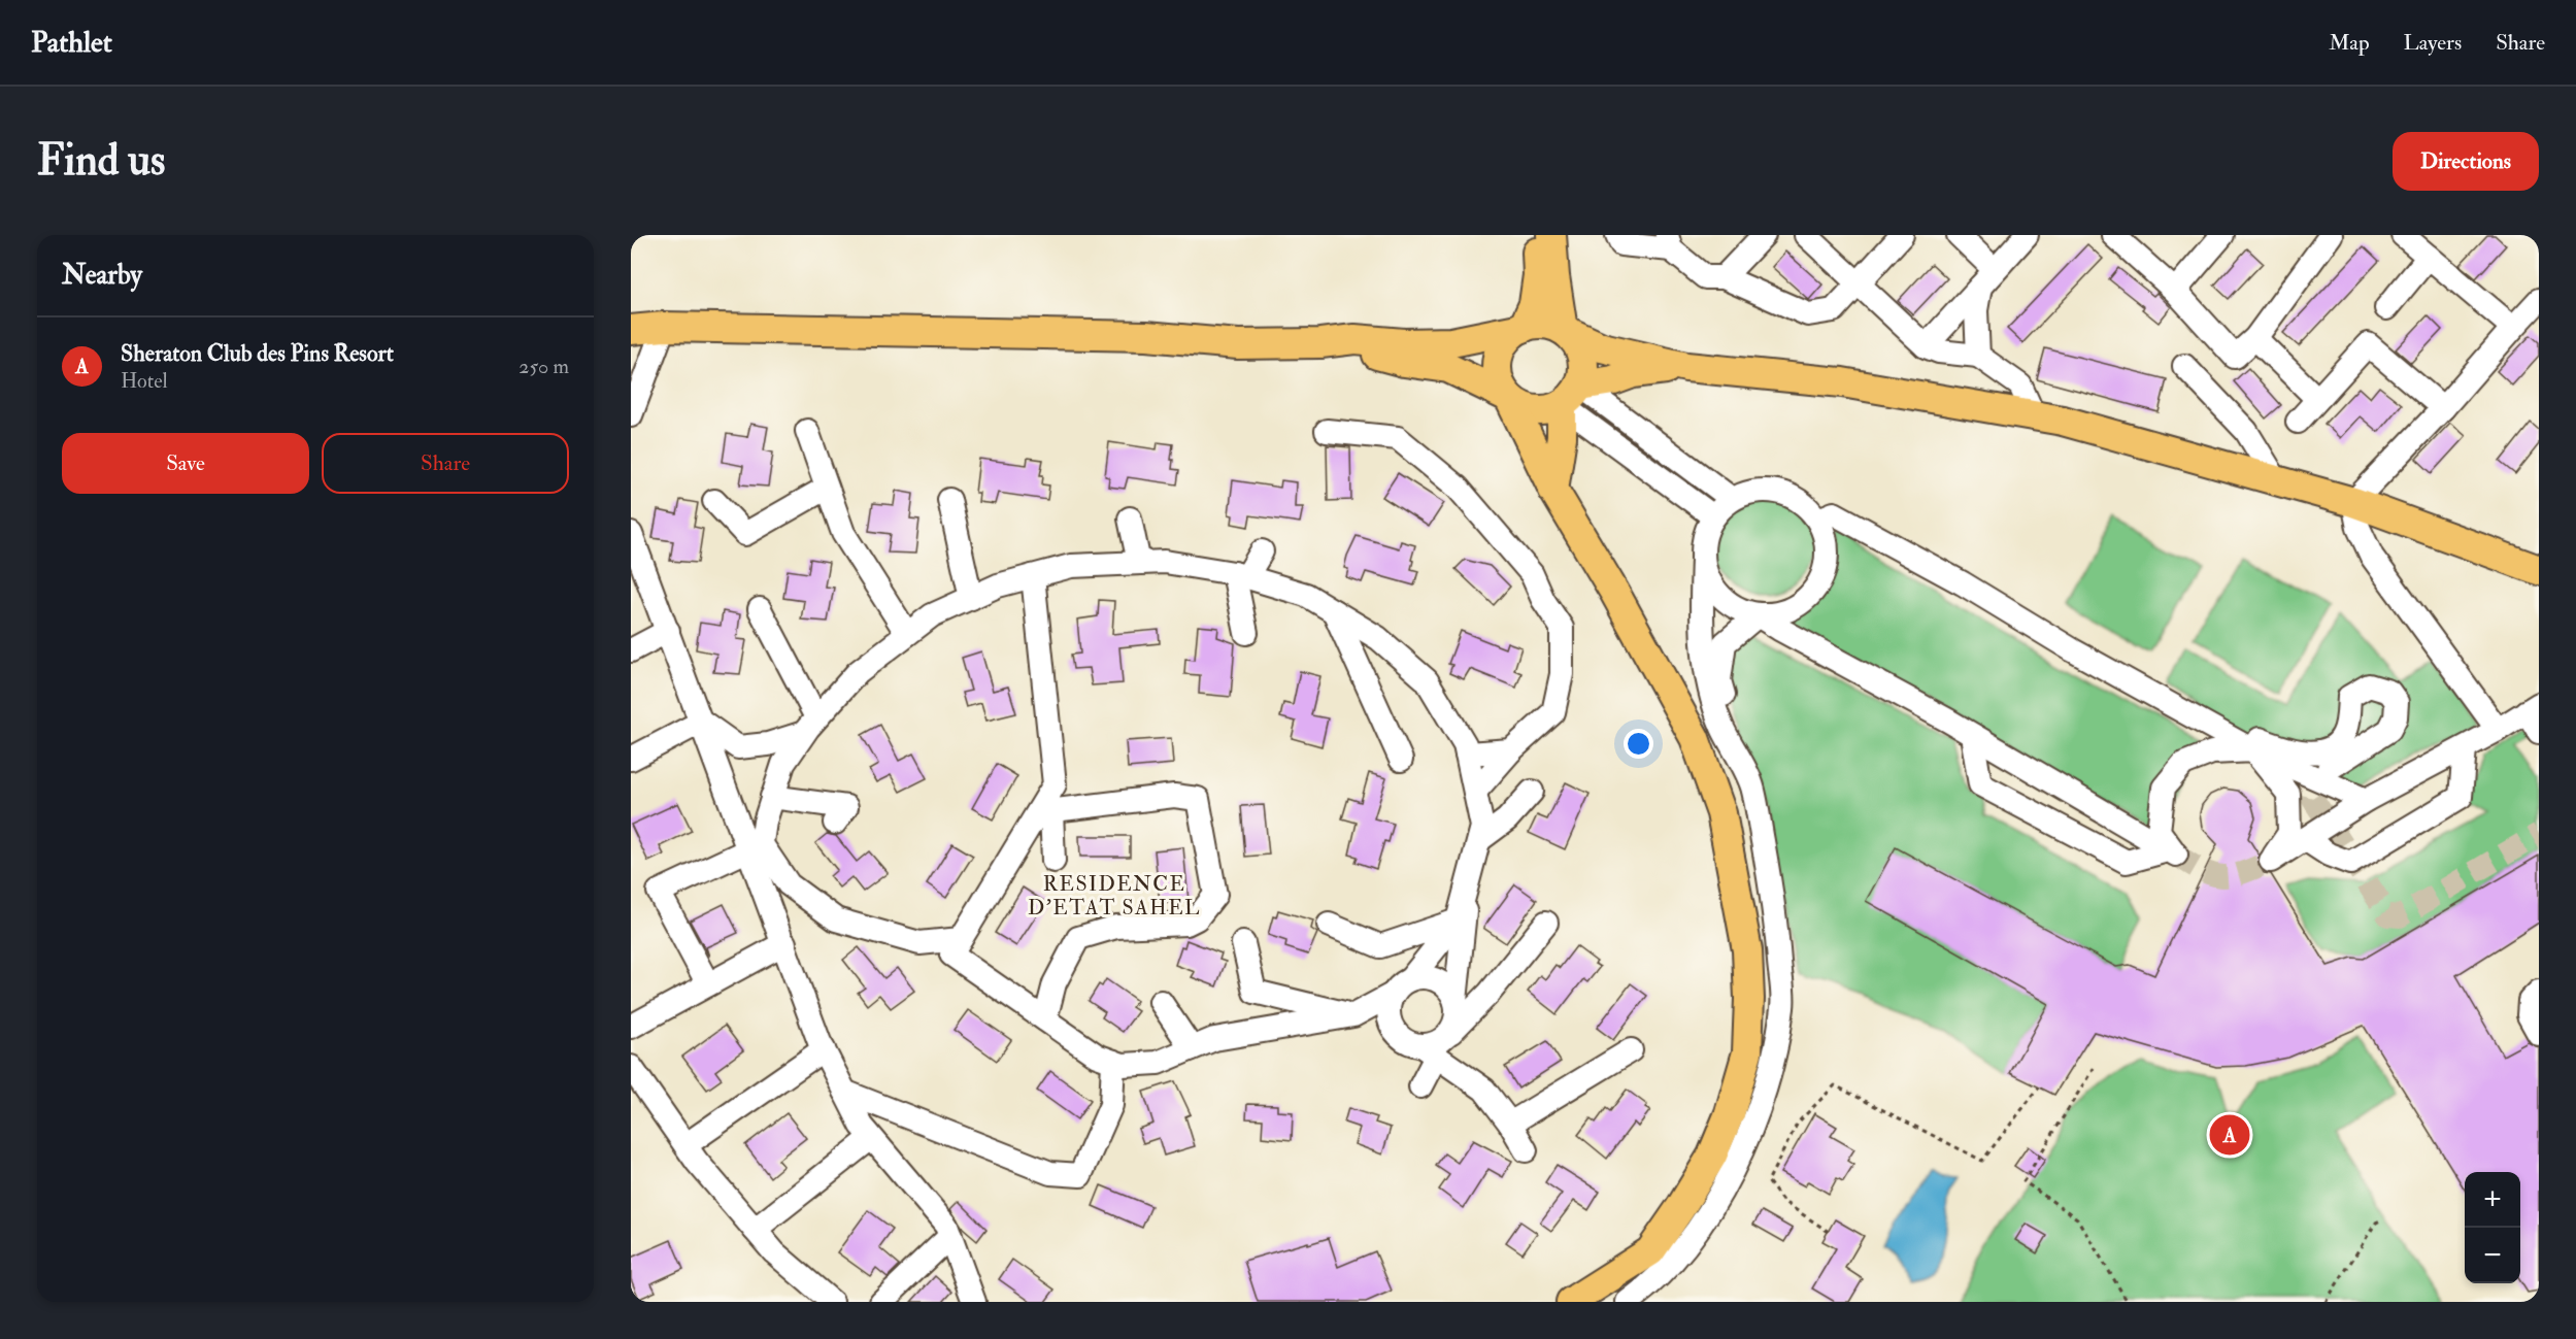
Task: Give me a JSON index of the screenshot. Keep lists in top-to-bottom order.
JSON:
{
  "districts": ["RESIDENCE D'ETAT SAHEL"],
  "page": {
    "header": "Pathlet",
    "nav": ["Map", "Layers", "Share"],
    "buttons": [
      "Directions",
      ["Save", "Share"]
    ],
    "title": "Find us",
    "heading": "Nearby",
    "list": [
      {
        "mark": "A",
        "name": "Sheraton Club des Pins Resort",
        "note": "Hotel",
        "value": "250 m"
      }
    ],
    "pins": "A",
    "map_buttons": ["+", "−"]
  }
}
